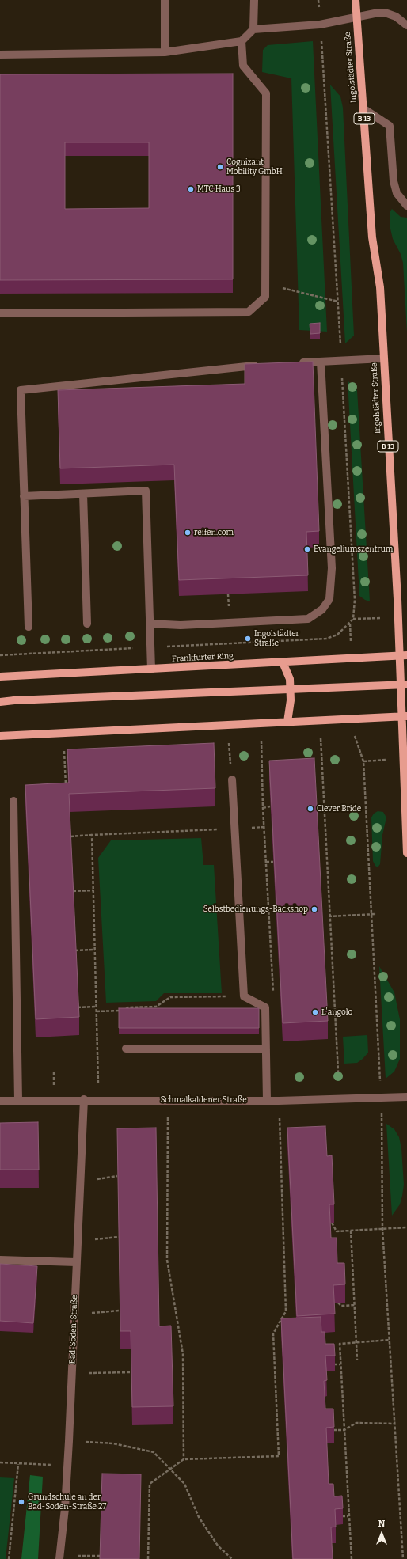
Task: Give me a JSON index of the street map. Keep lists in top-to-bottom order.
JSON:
{
  "streets": {
    "main road": ["Ingolstädter Straße", "B 13", "Frankfurter Ring"],
    "street": ["Schmalkaldener Straße", "Bad-Soden-Straße"]
  },
  "crossings": [
    ["Ingolstädter Straße", "Frankfurter Ring"],
    ["Schmalkaldener Straße", "Bad-Soden-Straße"]
  ],
  "places": [
    "Cognizant Mobility GmbH",
    "MTC Haus 3",
    "reifen.com",
    "Evangeliumszentrum",
    "Ingolstädter Straße",
    "Clever Bride",
    "Selbstbedienungs-Backshop",
    "L'angolo",
    "Grundschule an der Bad-Soden-Straße 27"
  ],
  "north": "top"
}
